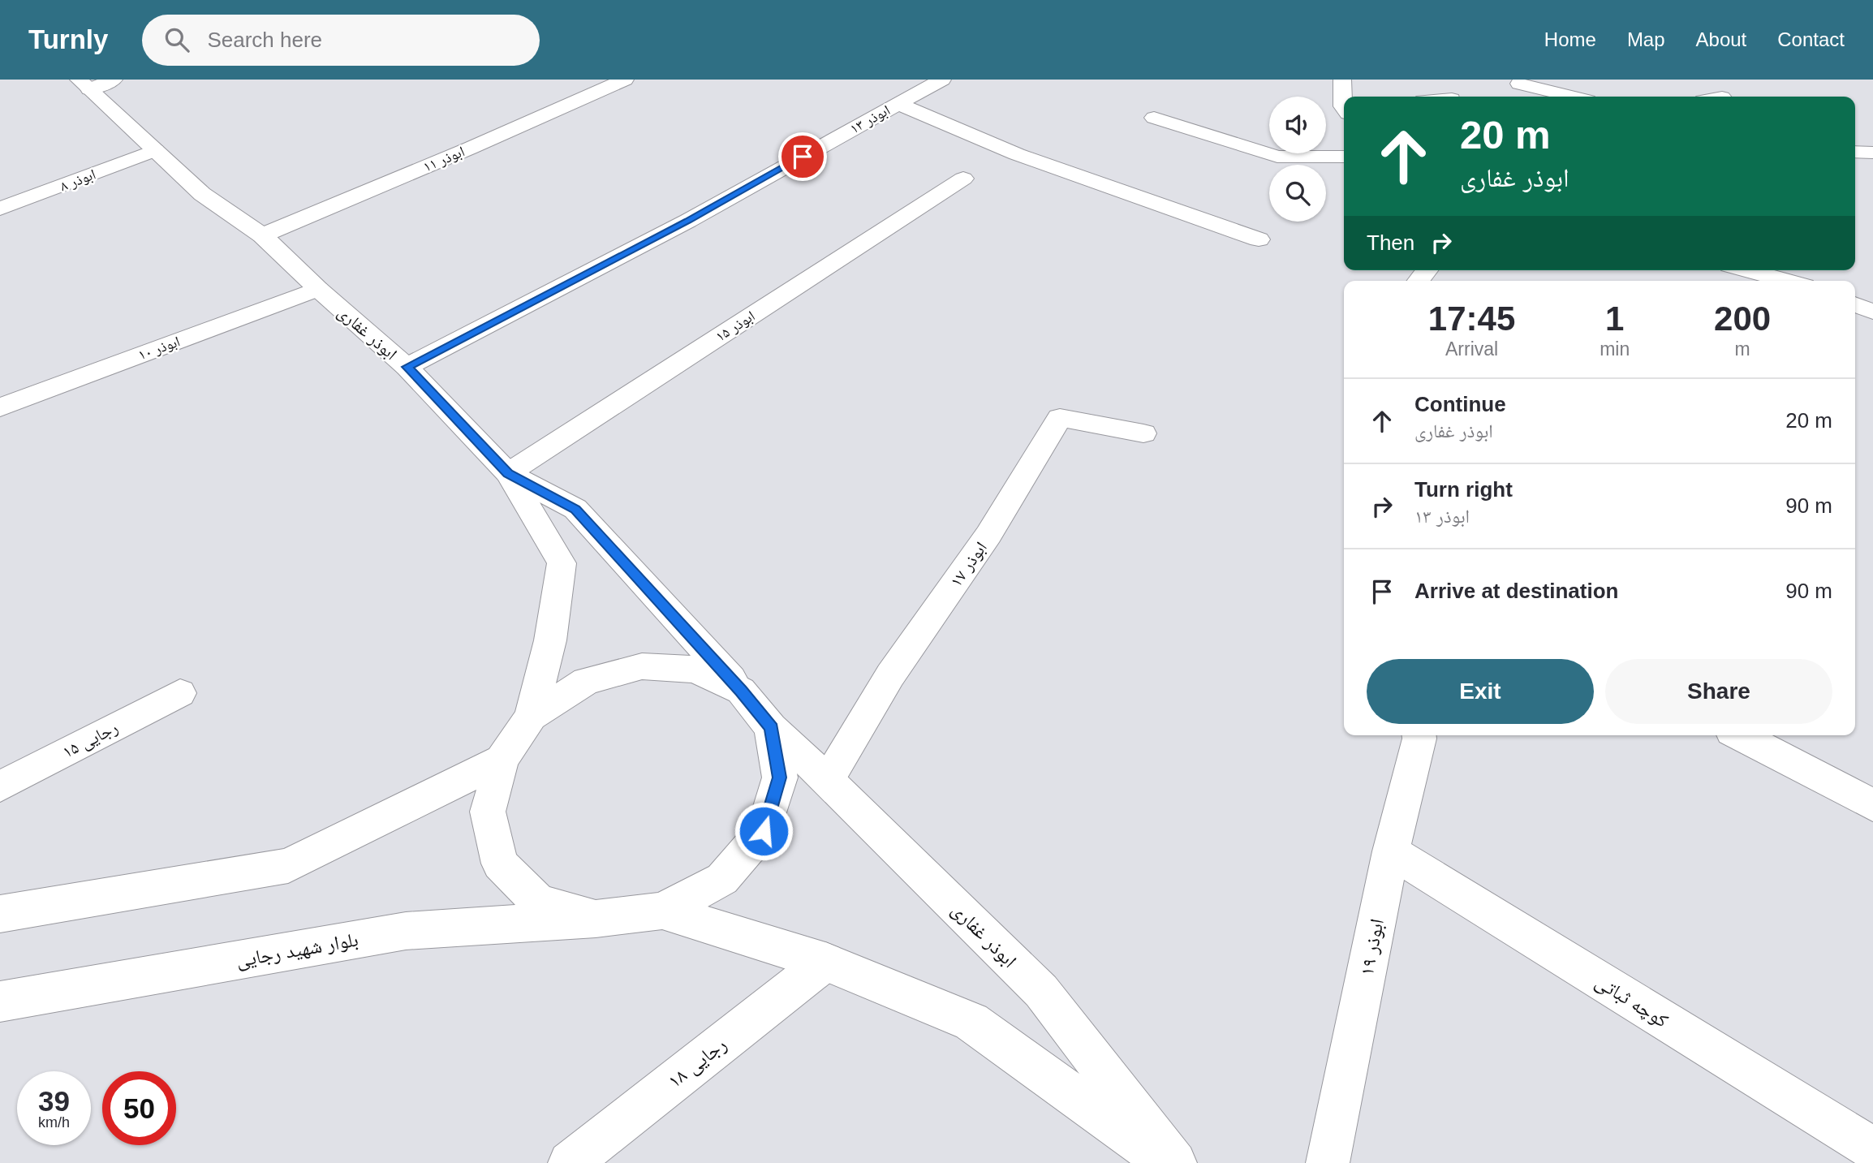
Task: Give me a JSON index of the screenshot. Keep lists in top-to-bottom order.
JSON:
{
  "streets": {
    "main road": [
      "ابوذر ۱۳",
      "ابوذر ۱۱",
      "ابوذر ۸",
      "ابوذر ۱۵",
      "ابوذر غفاری",
      "ابوذر ۱۰",
      "ابوذر ۱۷",
      "رجایی ۱۵",
      "ابوذر ۱۹",
      "بلوار شهید رجایی",
      "کوچه ثباتی",
      "رجایی ۱۸"
    ]
  },
  "crossings": [
    ["ابوذر ۱۳", "ابوذر غفاری"],
    ["ابوذر ۱۱", "ابوذر غفاری"],
    ["ابوذر ۸", "ابوذر غفاری"],
    ["ابوذر ۱۵", "ابوذر غفاری"],
    ["ابوذر غفاری", "ابوذر ۱۰"],
    ["ابوذر غفاری", "ابوذر ۱۷"],
    ["ابوذر ۱۹", "کوچه ثباتی"]
  ],
  "page": {
    "header": "Turnly",
    "search": "Search here",
    "nav": [
      "Home",
      "Map",
      "About",
      "Contact"
    ],
    "turn": ["20 m", "ابوذر غفاری"],
    "then": "Then",
    "eta": [
      "17:45",
      "Arrival",
      "1",
      "min",
      "200",
      "m"
    ],
    "list": [
      {
        "name": "Continue",
        "note": "ابوذر غفاری",
        "value": "20 m"
      },
      {
        "name": "Turn right",
        "note": "ابوذر ۱۳",
        "value": "90 m"
      },
      {
        "name": "Arrive at destination",
        "value": "90 m"
      }
    ],
    "buttons": ["Exit", "Share"],
    "speed": "39 km/h",
    "limit": "50"
  }
}
